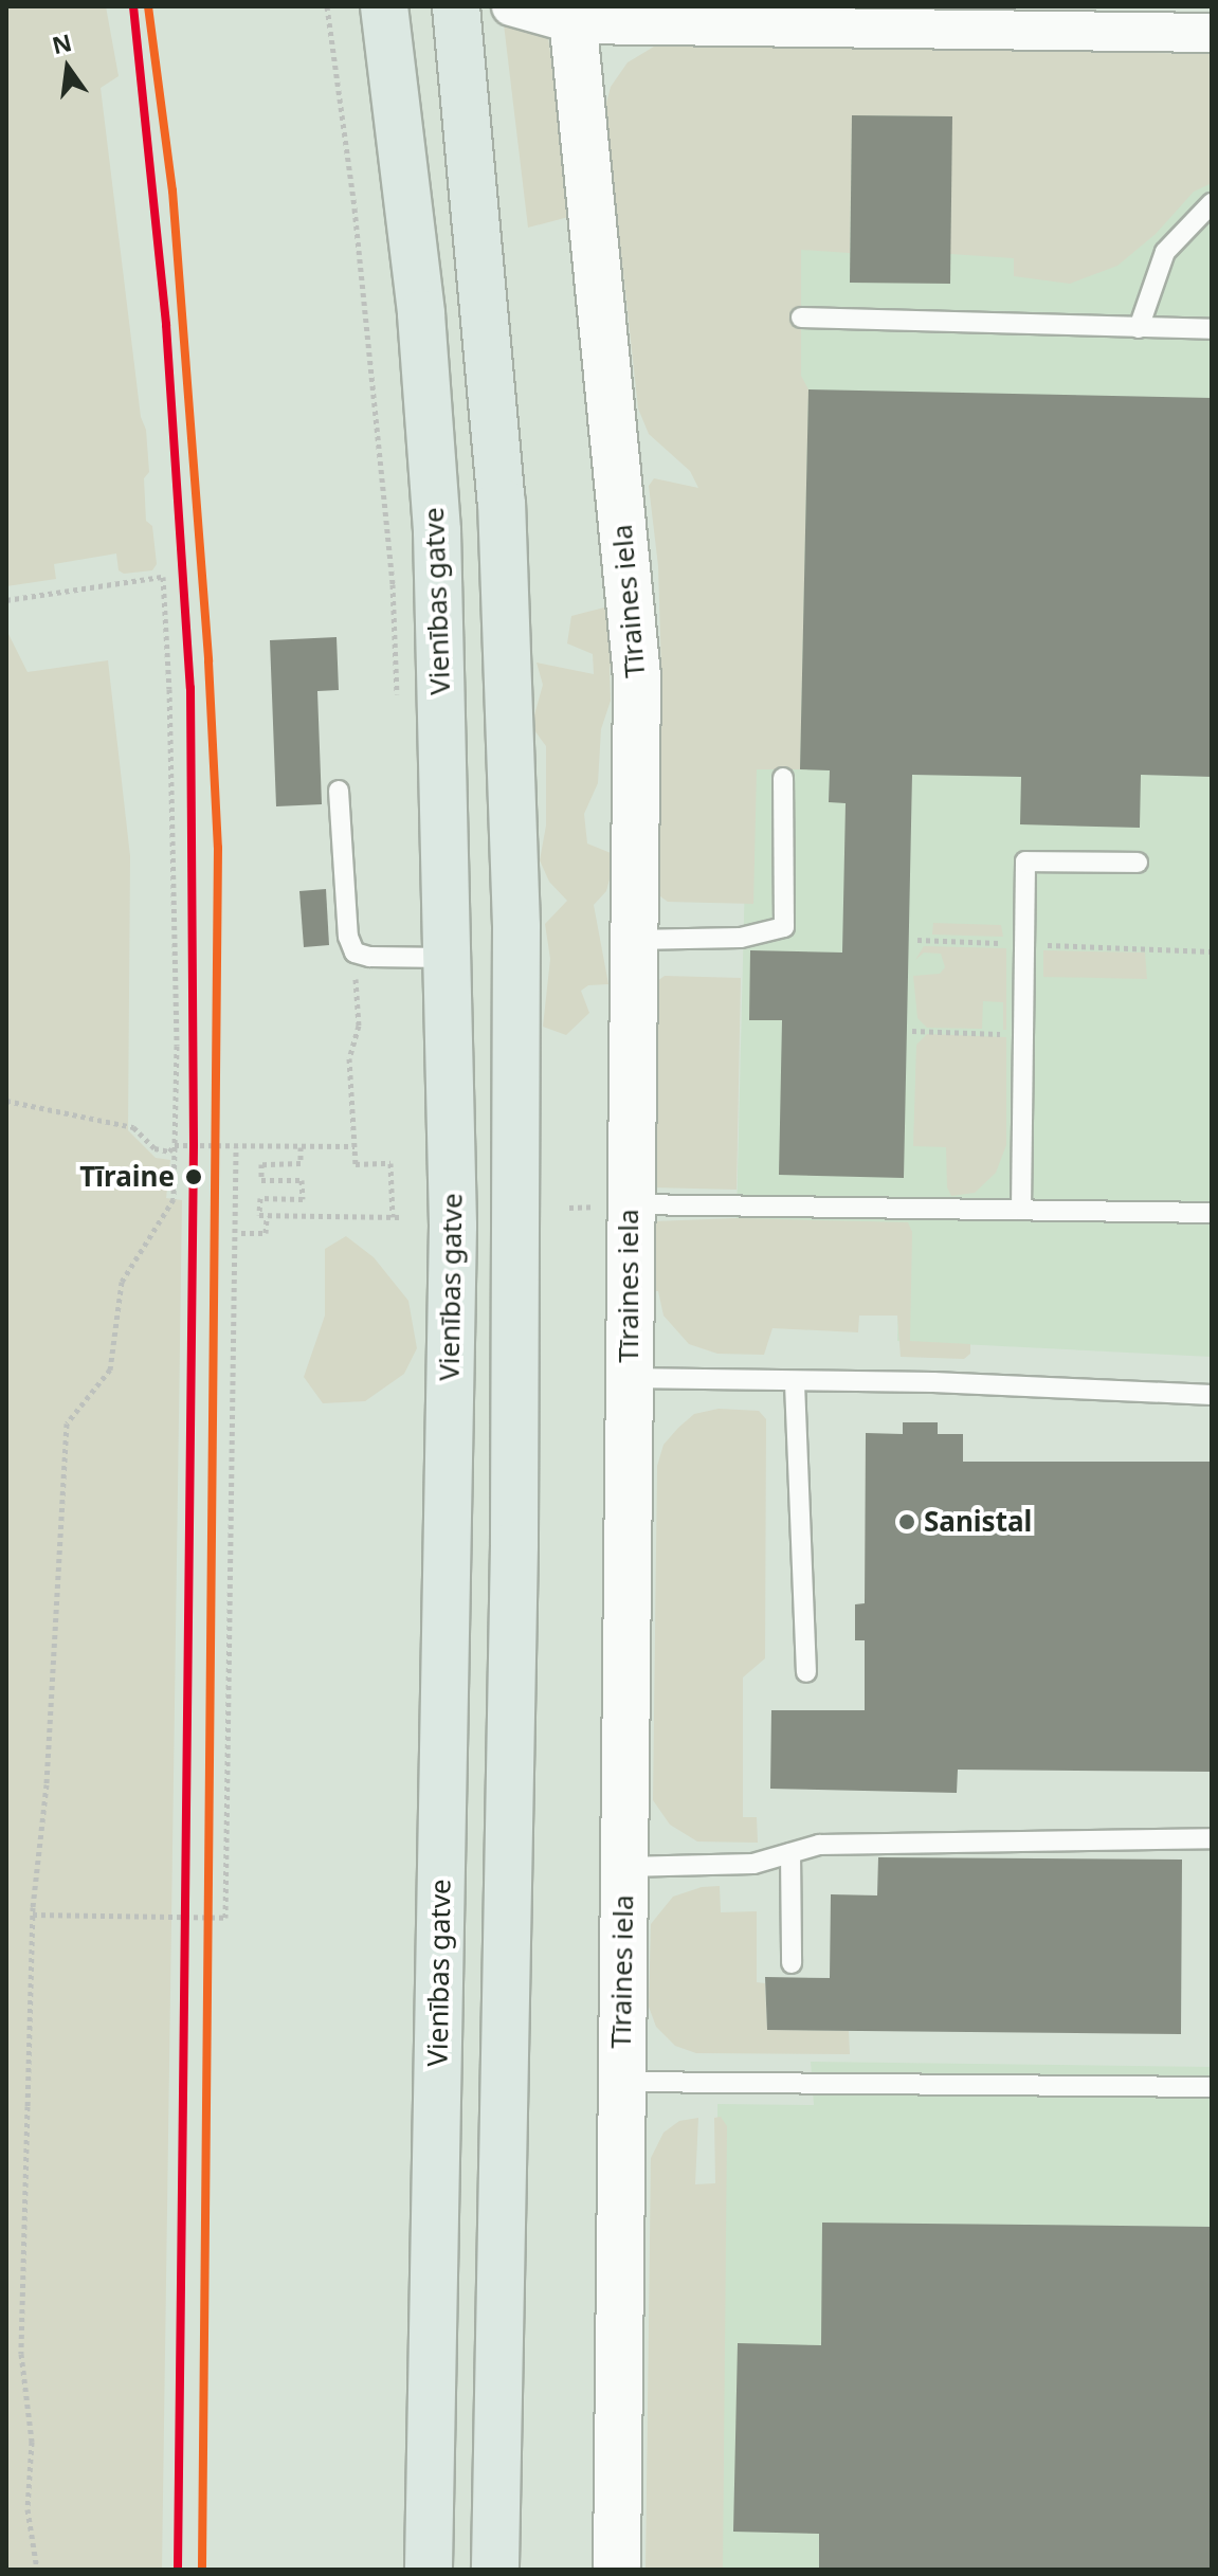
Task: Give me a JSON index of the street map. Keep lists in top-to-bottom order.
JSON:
{
  "streets": {
    "highway": ["Vienības gatve"],
    "street": ["Tīraines iela"]
  },
  "places": ["Tīraine", "Sanistal"],
  "north": "top"
}
